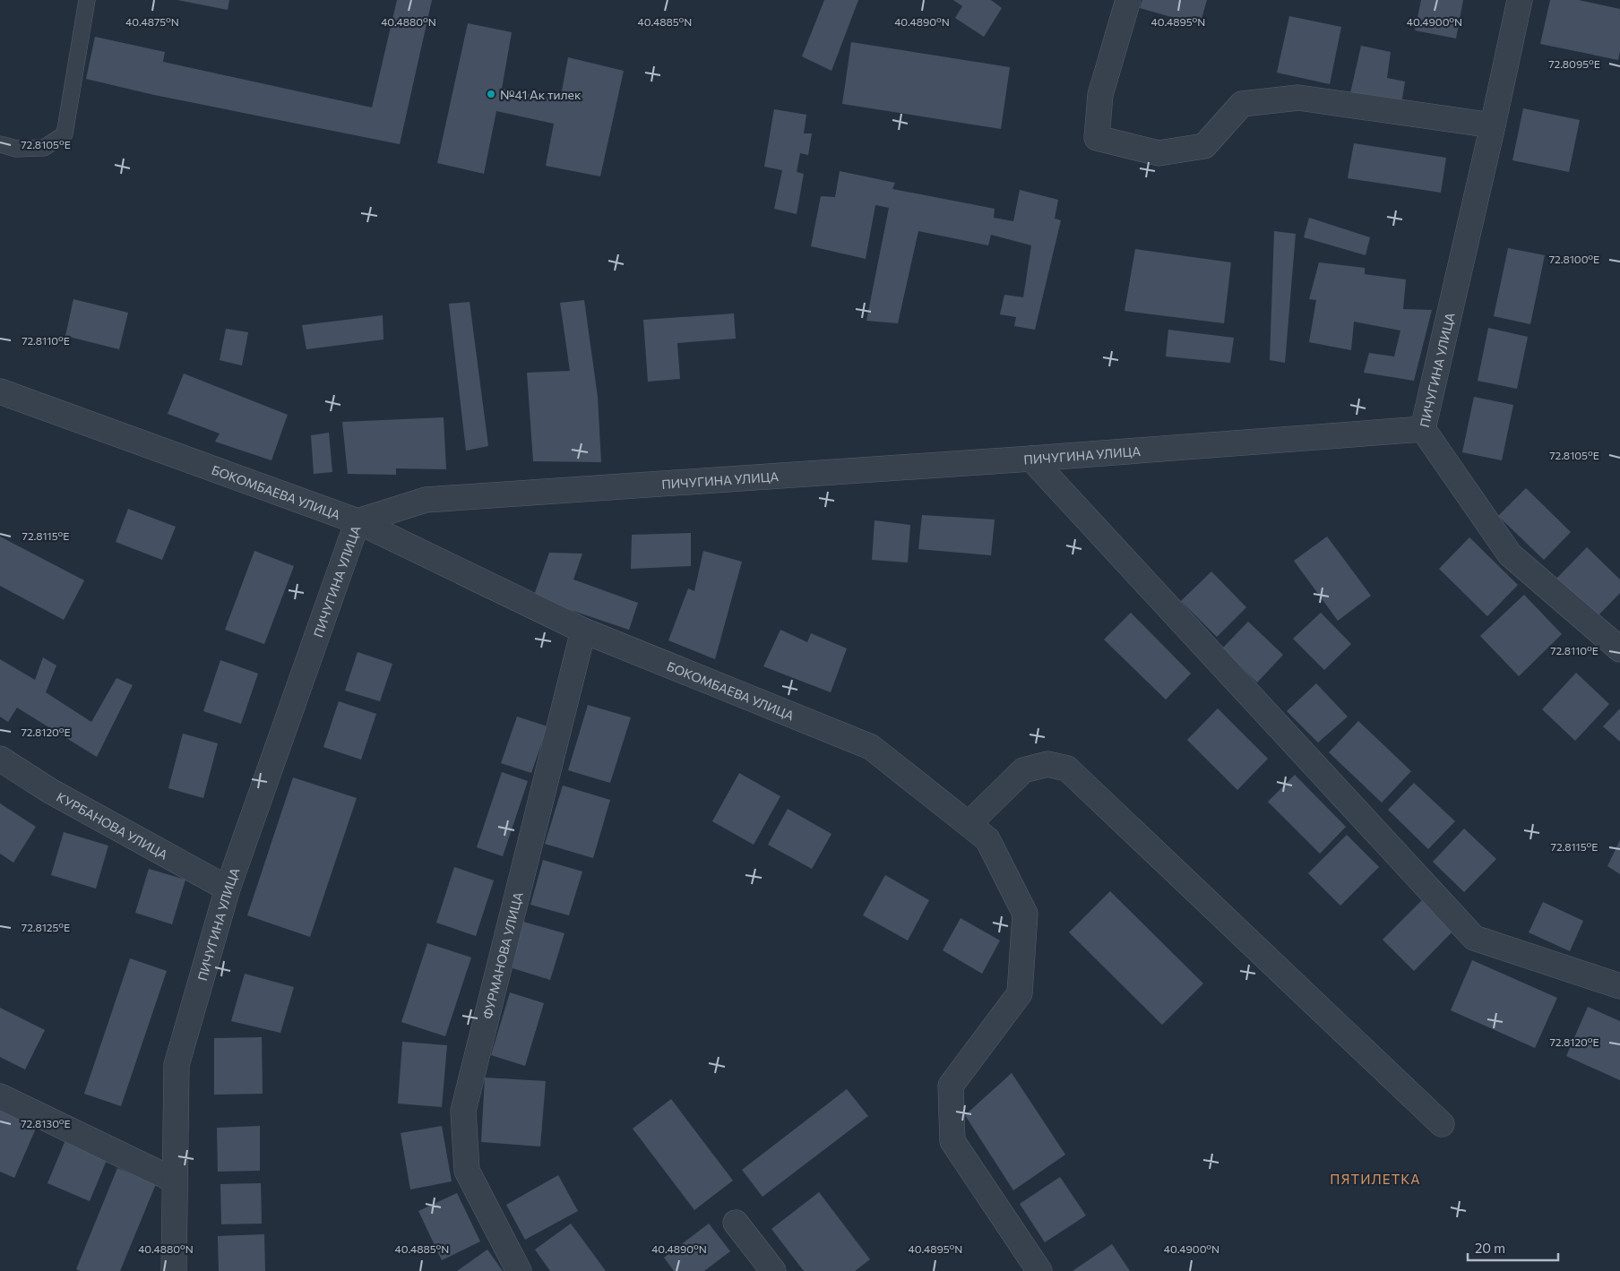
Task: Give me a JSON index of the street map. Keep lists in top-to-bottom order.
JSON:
{
  "streets": {
    "street": [
      "ПИЧУГИНА УЛИЦА",
      "БОКОМБАЕВА УЛИЦА",
      "КУРБАНОВА УЛИЦА",
      "ФУРМАНОВА УЛИЦА"
    ]
  },
  "crossings": [
    ["ПИЧУГИНА УЛИЦА", "БОКОМБАЕВА УЛИЦА"],
    ["ПИЧУГИНА УЛИЦА", "КУРБАНОВА УЛИЦА"],
    ["БОКОМБАЕВА УЛИЦА", "ФУРМАНОВА УЛИЦА"]
  ],
  "districts": ["ПЯТИЛЕТКА"],
  "places": ["№41 Ак тилек"],
  "scale_bar": "20 m",
  "coordinates": [
    "40.4875°N",
    "40.4880°N",
    "40.4885°N",
    "40.4890°N",
    "40.4895°N",
    "40.4900°N",
    "72.8095°E",
    "72.8105°E",
    "72.8100°E",
    "72.8110°E",
    "72.8115°E",
    "72.8120°E",
    "72.8125°E",
    "72.8130°E"
  ]
}
